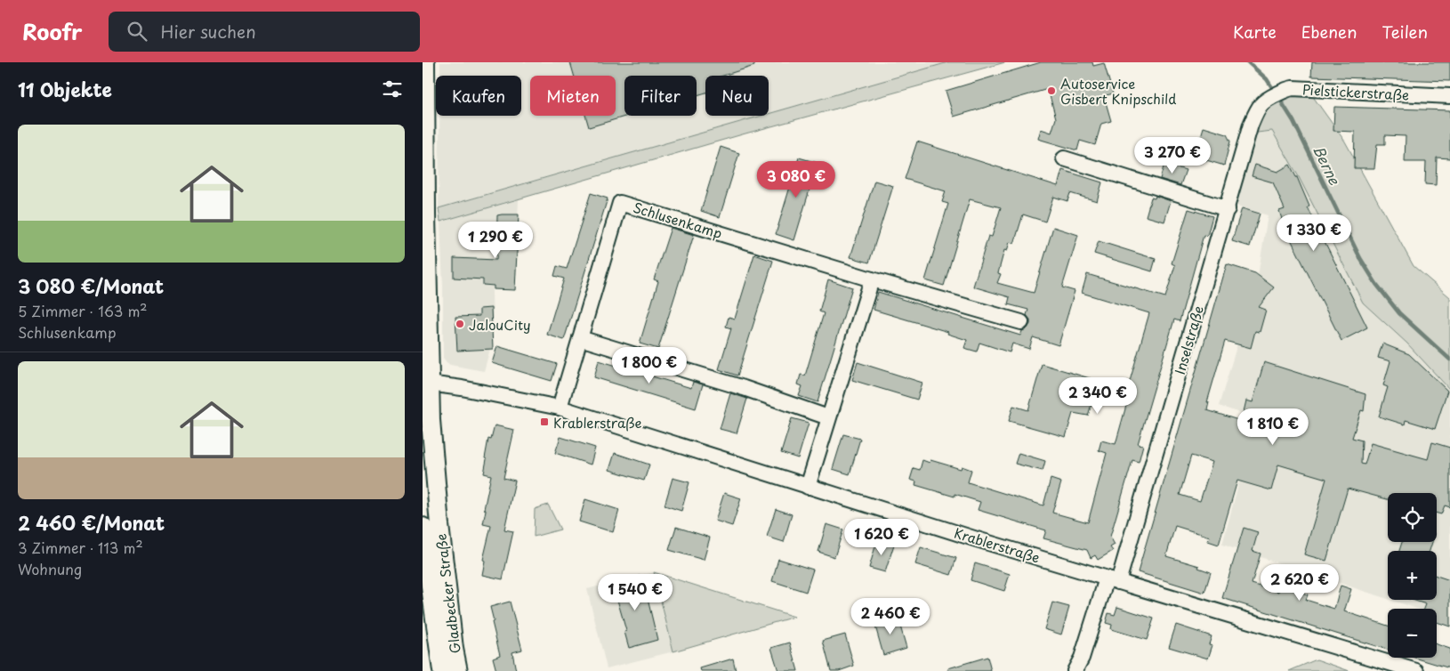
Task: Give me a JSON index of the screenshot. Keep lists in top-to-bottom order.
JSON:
{
  "streets": {
    "main road": ["Gladbecker Straße"],
    "street": [
      "Pielstickerstraße",
      "Schlusenkamp",
      "Inselstraße",
      "Krablerstraße"
    ]
  },
  "crossings": [
    ["Pielstickerstraße", "Inselstraße"],
    ["Schlusenkamp", "Krablerstraße"],
    ["Inselstraße", "Krablerstraße"],
    ["Krablerstraße", "Gladbecker Straße"]
  ],
  "water": ["Berne"],
  "places": {
    "other": ["Autoservice Gisbert Knipschild", "JalouCity"],
    "transit": ["Krablerstraße"]
  },
  "page": {
    "header": "Roofr",
    "search": "Hier suchen",
    "nav": ["Karte", "Ebenen", "Teilen"],
    "heading": "11 Objekte",
    "chip": [
      "Kaufen",
      "Mieten",
      "Filter",
      "Neu"
    ],
    "list": [
      {
        "name": "3 080 €/Monat",
        "note": "5 Zimmer · 163 m² · Schlusenkamp"
      },
      {
        "name": "2 460 €/Monat",
        "note": "3 Zimmer · 113 m² · Wohnung"
      }
    ],
    "price": [
      "3 270 €",
      "3 080 €",
      "1 330 €",
      "1 290 €",
      "1 800 €",
      "2 340 €",
      "1 810 €",
      "1 620 €",
      "2 620 €",
      "1 540 €",
      "2 460 €"
    ],
    "map_buttons": ["+", "−"]
  }
}
